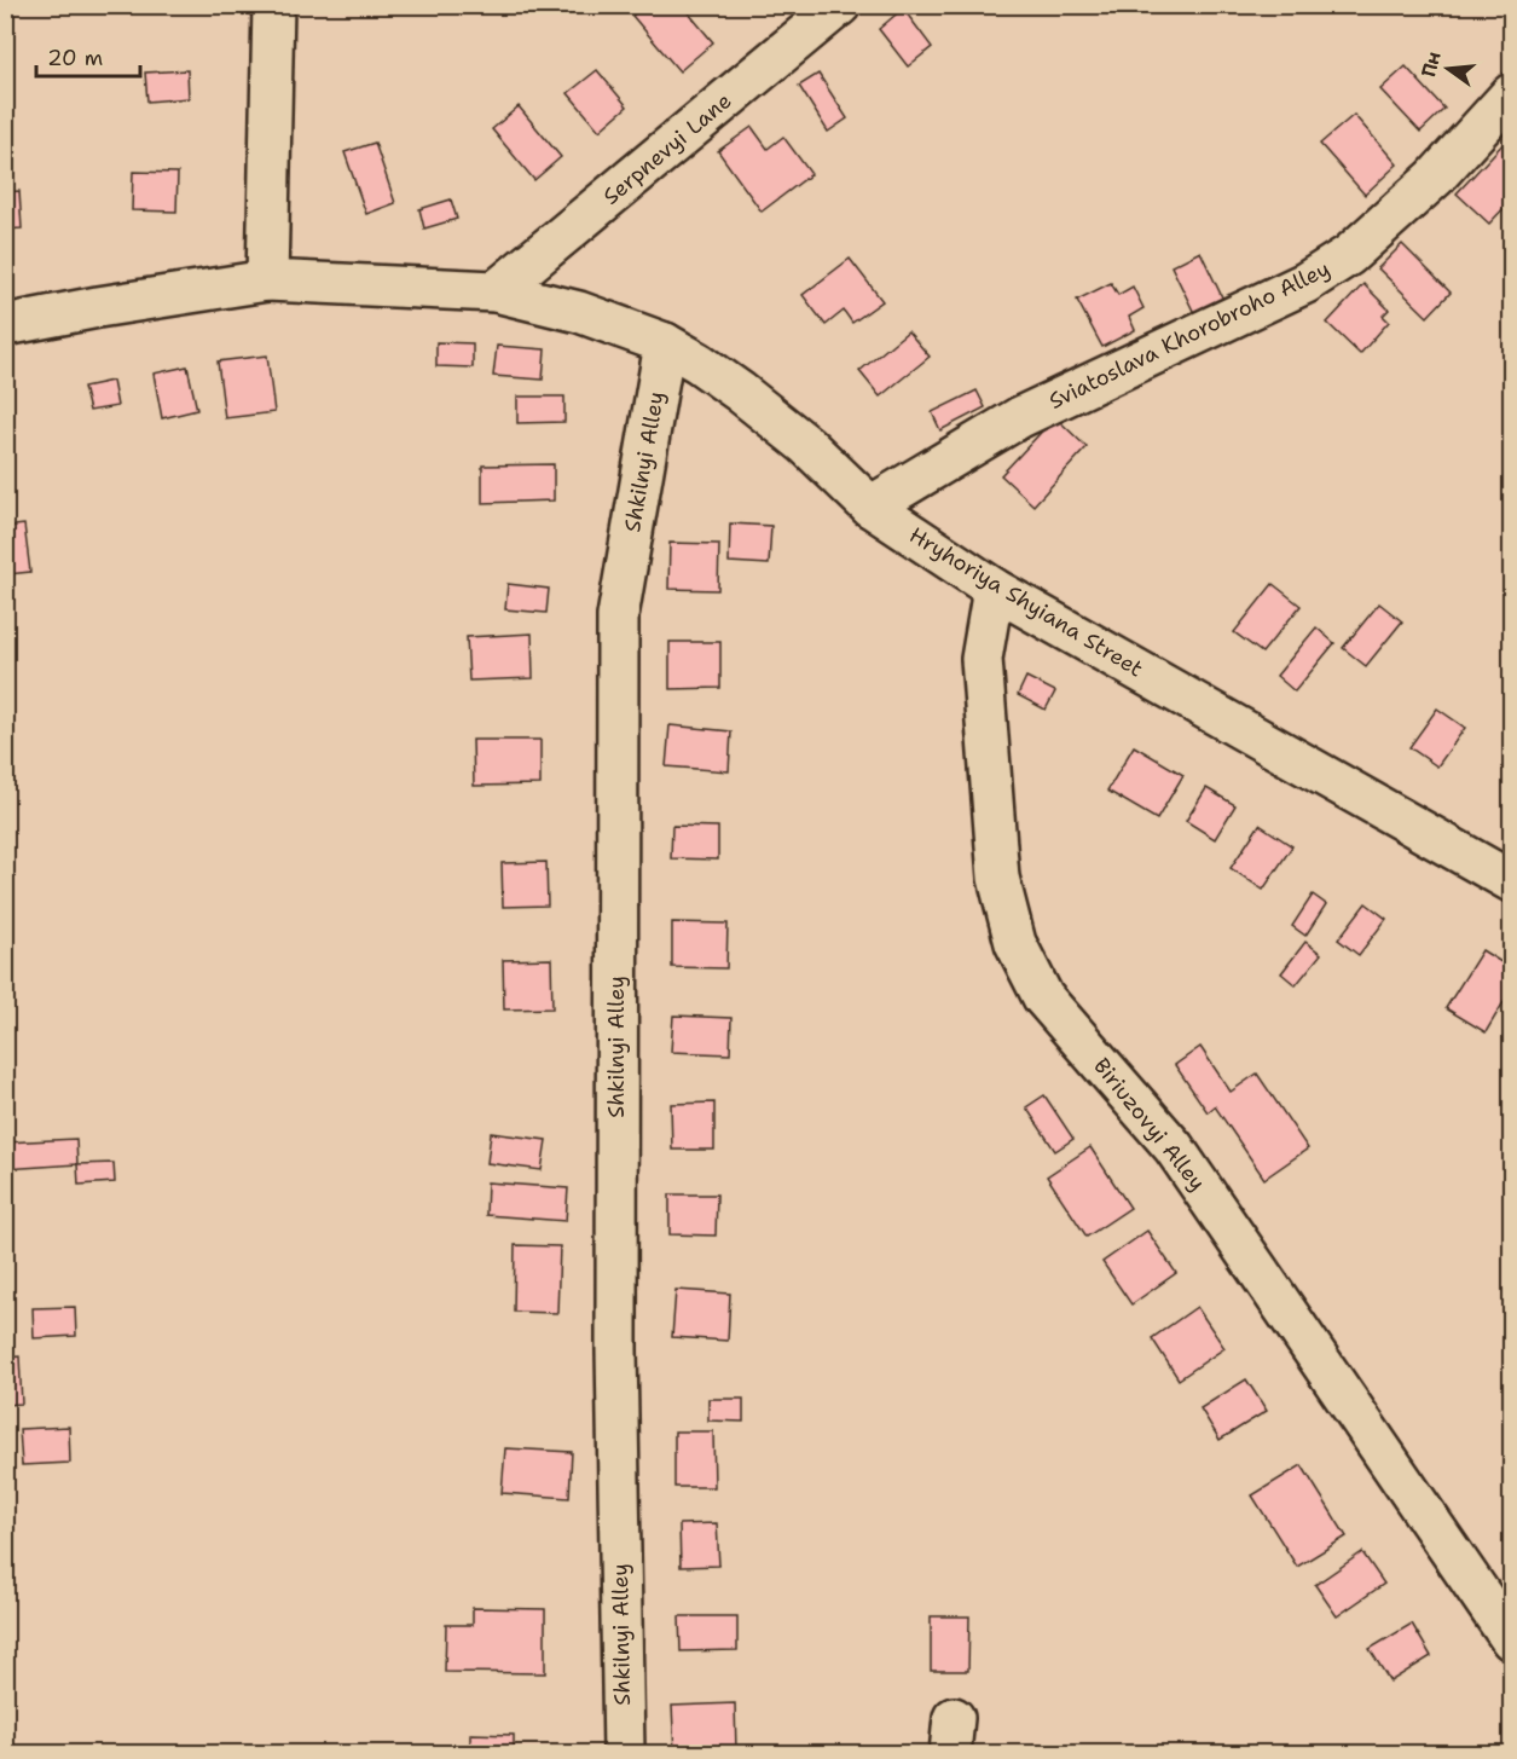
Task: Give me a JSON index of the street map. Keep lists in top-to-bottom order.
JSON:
{
  "streets": {
    "street": [
      "Serpnevyi Lane",
      "Sviatoslava Khorobroho Alley",
      "Shkilnyi Alley",
      "Hryhoriya Shyiana Street",
      "Biriuzovyi Alley"
    ]
  },
  "crossings": [
    ["Serpnevyi Lane", "Hryhoriya Shyiana Street"],
    ["Sviatoslava Khorobroho Alley", "Hryhoriya Shyiana Street"],
    ["Shkilnyi Alley", "Hryhoriya Shyiana Street"],
    ["Hryhoriya Shyiana Street", "Biriuzovyi Alley"]
  ],
  "scale_bar": "20 m",
  "north": "left"
}
